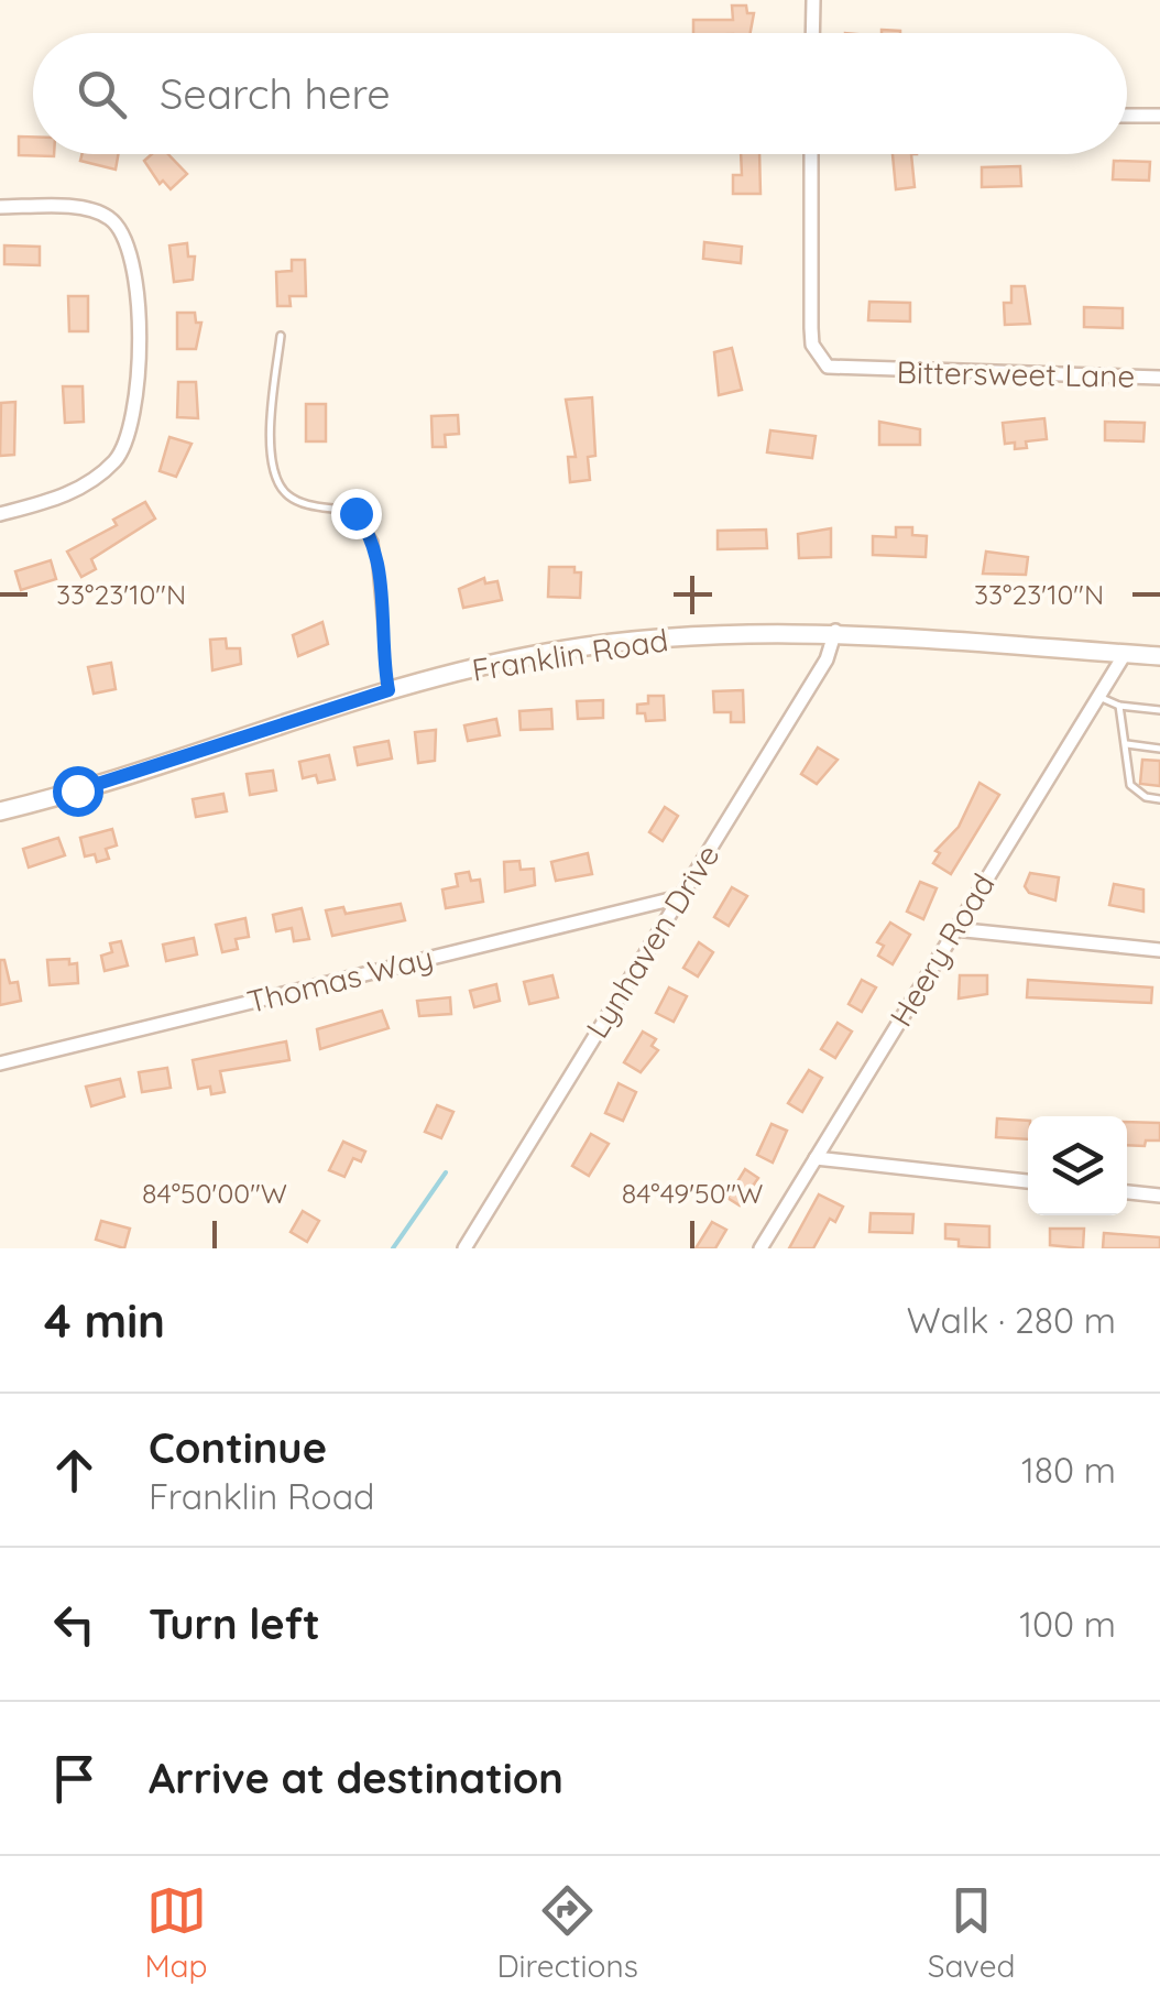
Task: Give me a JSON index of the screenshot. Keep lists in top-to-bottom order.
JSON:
{
  "streets": {
    "main road": ["Franklin Road"],
    "street": [
      "Bittersweet Lane",
      "Lynhaven Drive",
      "Heery Road",
      "Thomas Way"
    ]
  },
  "crossings": [
    ["Franklin Road", "Lynhaven Drive"],
    ["Franklin Road", "Heery Road"],
    ["Lynhaven Drive", "Thomas Way"]
  ],
  "page": {
    "search": "Search here",
    "heading": ["4 min", "Walk · 280 m"],
    "list": [
      ["Continue", "Franklin Road", "180 m"],
      ["Turn left", "100 m"],
      "Arrive at destination"
    ],
    "nav": ["Map", "Directions", "Saved"]
  },
  "coordinates": ["33°23'10\"N", "84°50'00\"W", "84°49'50\"W"]
}
